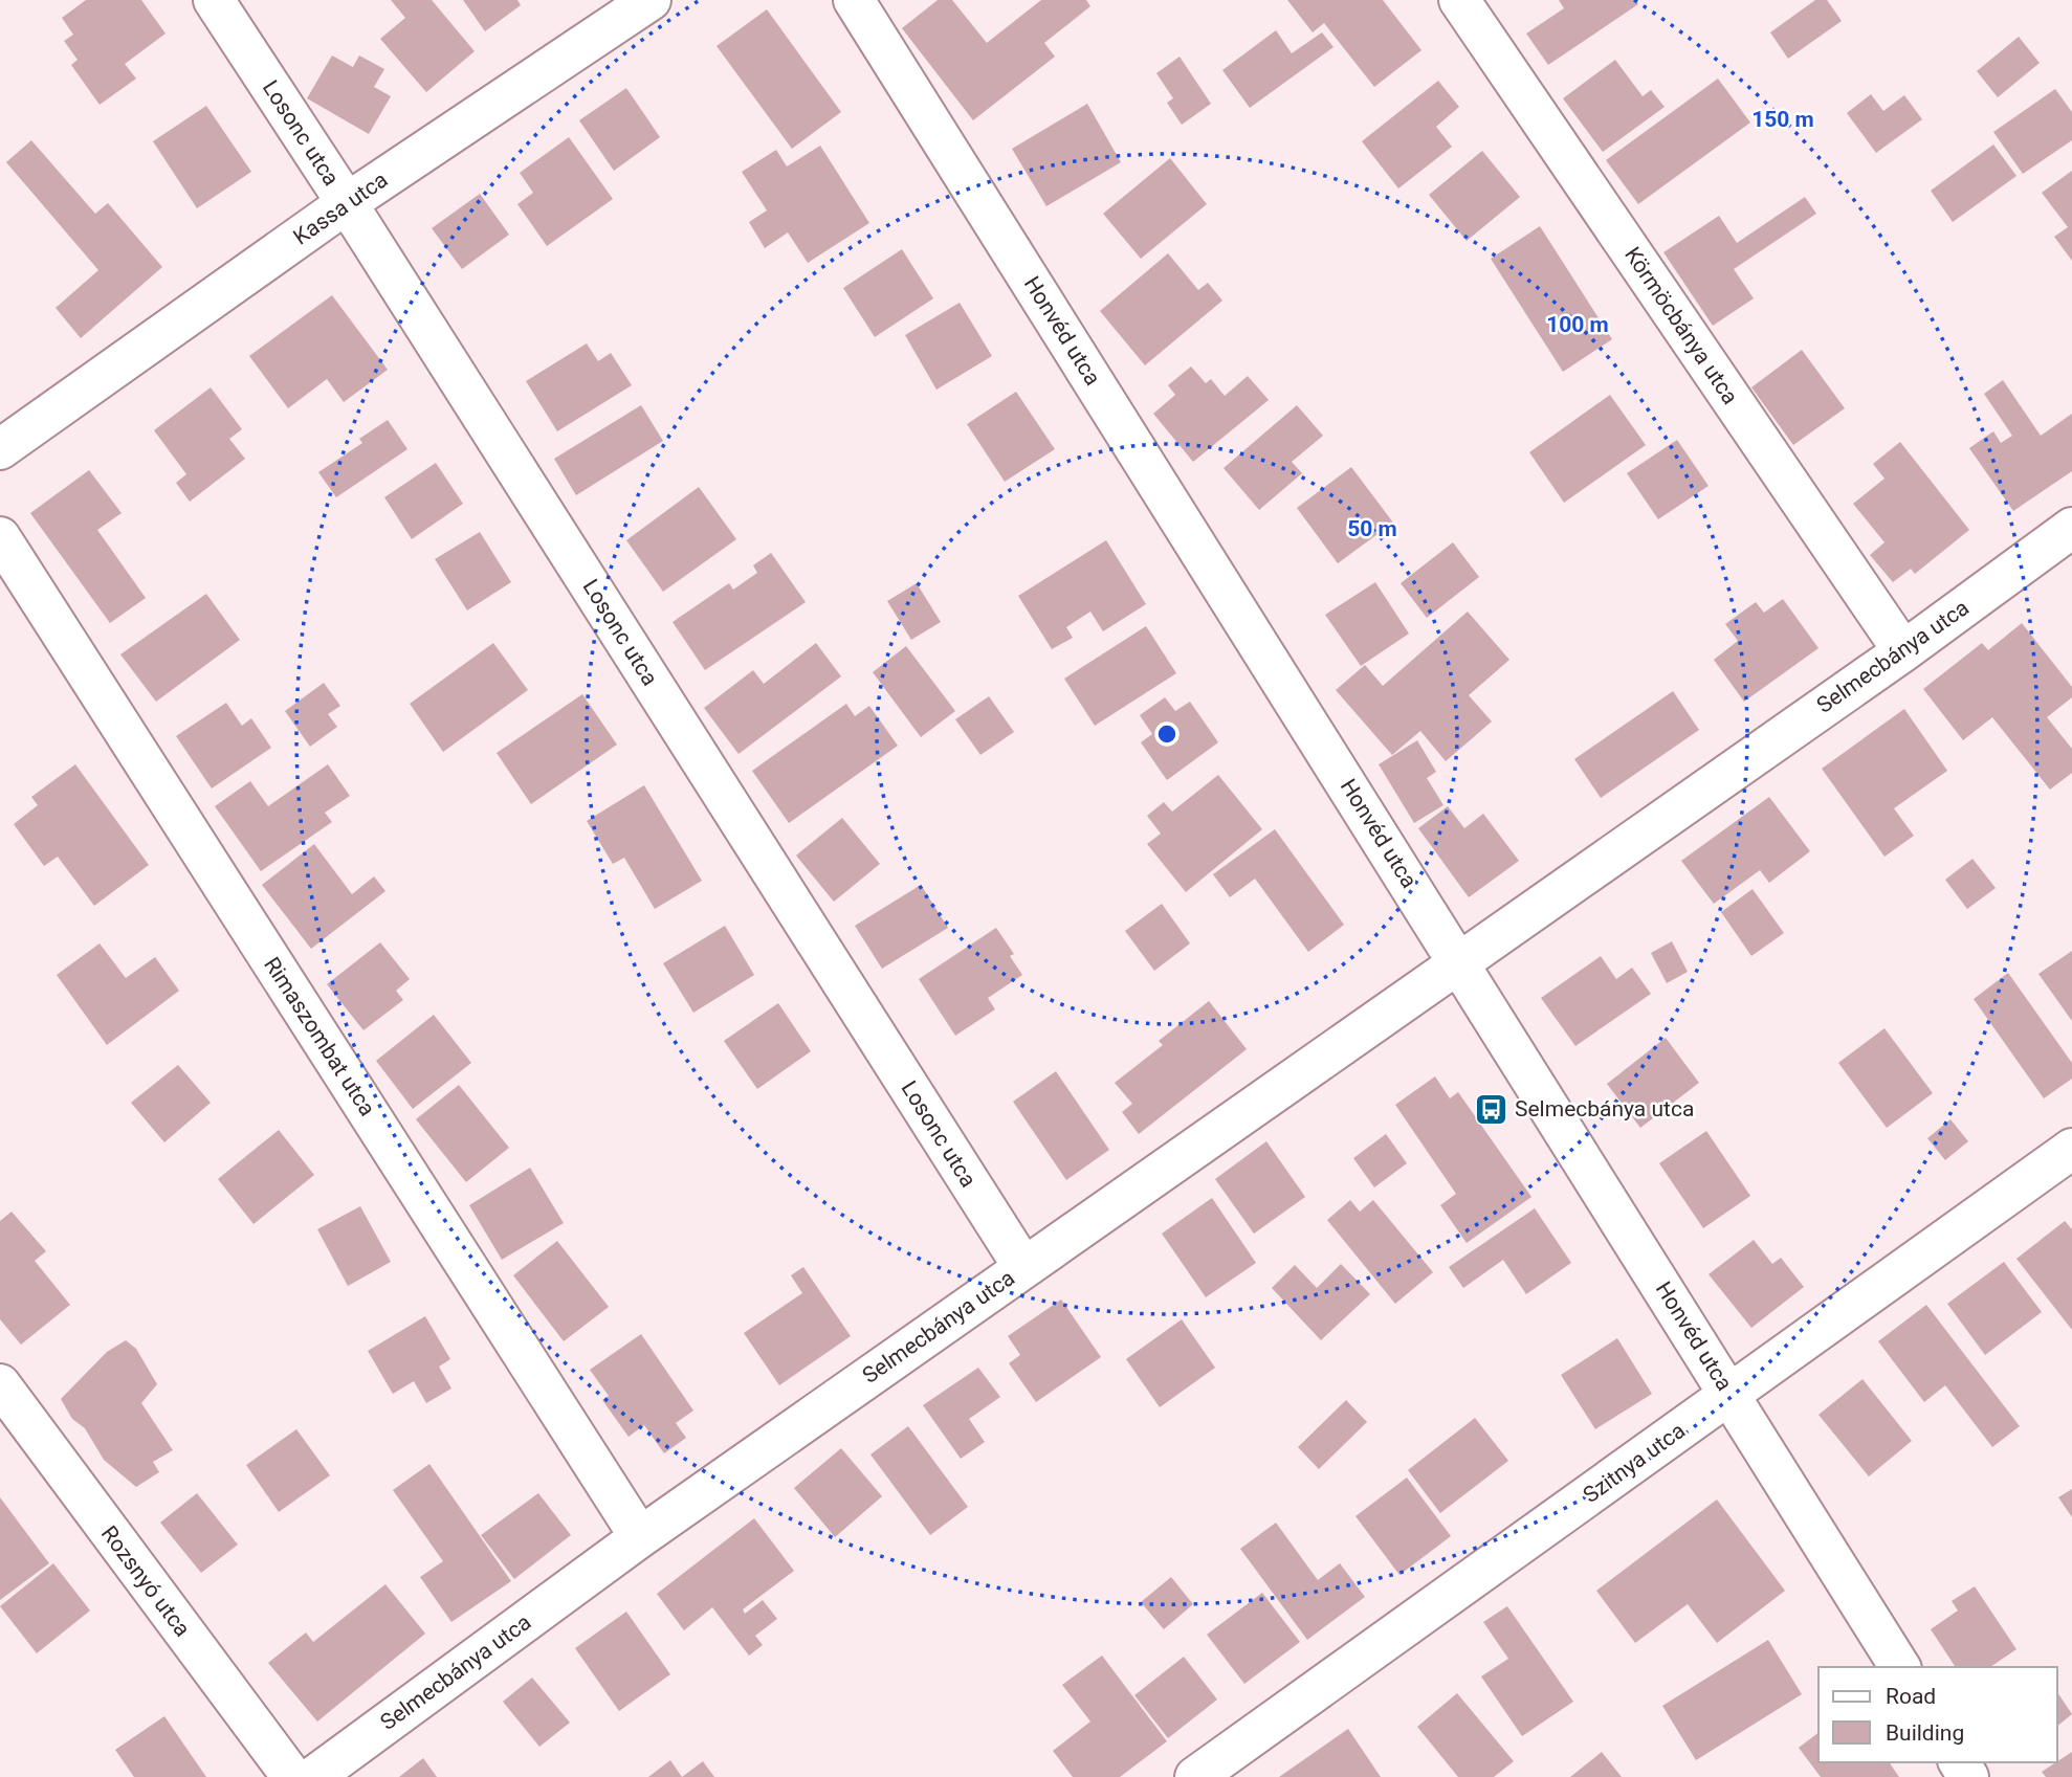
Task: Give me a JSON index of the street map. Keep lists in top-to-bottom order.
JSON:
{
  "streets": {
    "street": [
      "Losonc utca",
      "Kassa utca",
      "Körmöcbánya utca",
      "Honvéd utca",
      "Selmecbánya utca",
      "Rimaszombat utca",
      "Szitnya utca",
      "Rozsnyó utca"
    ]
  },
  "crossings": [
    ["Losonc utca", "Kassa utca"],
    ["Losonc utca", "Selmecbánya utca"],
    ["Körmöcbánya utca", "Selmecbánya utca"],
    ["Honvéd utca", "Selmecbánya utca"],
    ["Honvéd utca", "Szitnya utca"],
    ["Selmecbánya utca", "Rimaszombat utca"]
  ],
  "places": {
    "bus stop": ["Selmecbánya utca"]
  },
  "legend": ["Road", "Building"],
  "rings": ["150 m", "100 m", "50 m"]
}
